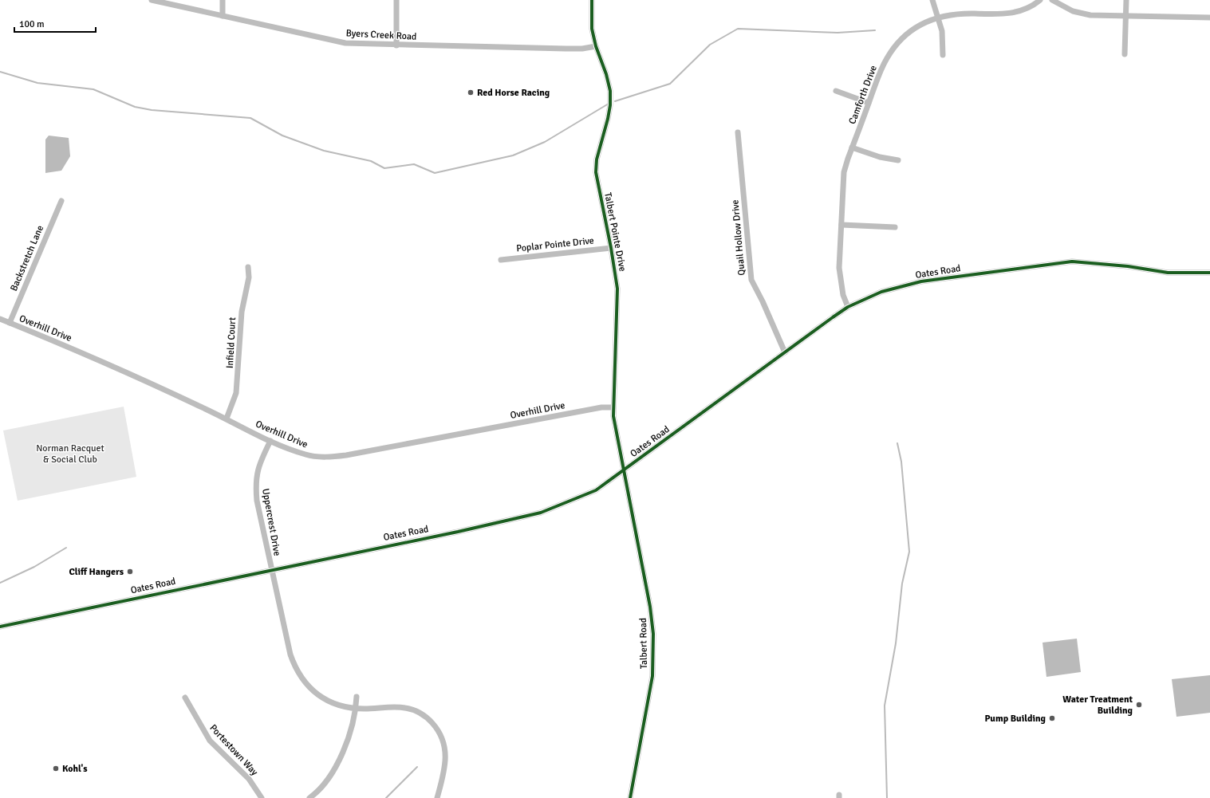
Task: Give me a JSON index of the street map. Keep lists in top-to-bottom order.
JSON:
{
  "streets": {
    "street": [
      "Byers Creek Road",
      "Camforth Drive",
      "Talbert Pointe Drive",
      "Quail Hollow Drive",
      "Poplar Pointe Drive",
      "Backstretch Lane",
      "Oates Road",
      "Overhill Drive",
      "Infield Court",
      "Uppercrest Drive",
      "Talbert Road",
      "Portestown Way"
    ]
  },
  "crossings": [
    ["Byers Creek Road", "Talbert Pointe Drive"],
    ["Camforth Drive", "Oates Road"],
    ["Talbert Pointe Drive", "Poplar Pointe Drive"],
    ["Talbert Pointe Drive", "Oates Road"],
    ["Talbert Pointe Drive", "Overhill Drive"],
    ["Talbert Pointe Drive", "Talbert Road"],
    ["Quail Hollow Drive", "Oates Road"],
    ["Backstretch Lane", "Overhill Drive"],
    ["Oates Road", "Uppercrest Drive"],
    ["Oates Road", "Talbert Road"],
    ["Overhill Drive", "Infield Court"],
    ["Overhill Drive", "Uppercrest Drive"]
  ],
  "parks": ["Norman Racquet & Social Club"],
  "places": [
    "Red Horse Racing",
    "Cliff Hangers",
    "Water Treatment Building",
    "Pump Building",
    "Kohl's"
  ],
  "scale_bar": "100 m"
}
